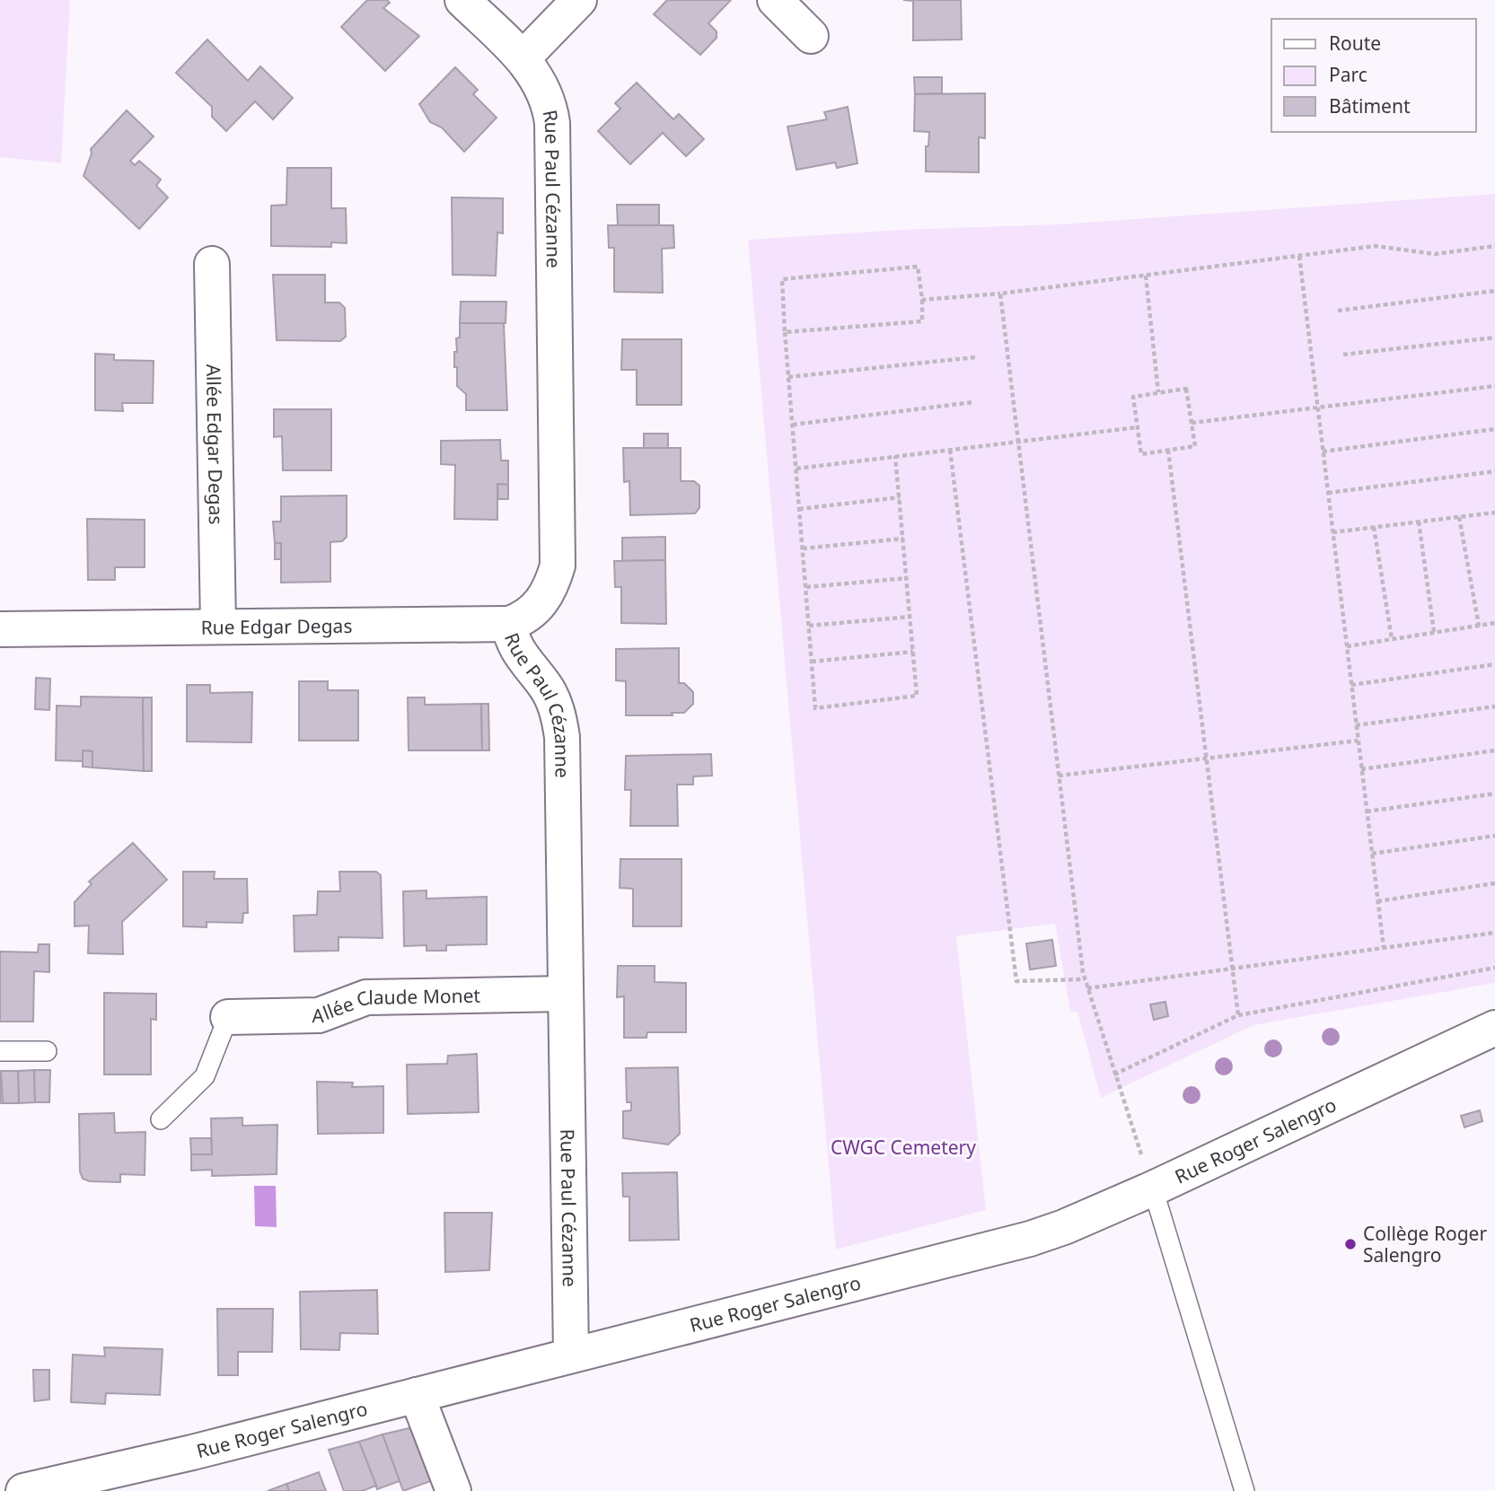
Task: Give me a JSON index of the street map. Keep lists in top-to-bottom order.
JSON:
{
  "streets": {
    "street": [
      "Rue Paul Cézanne",
      "Allée Edgar Degas",
      "Rue Edgar Degas",
      "Allée Claude Monet",
      "Rue Roger Salengro"
    ]
  },
  "crossings": [
    ["Rue Paul Cézanne", "Rue Edgar Degas"],
    ["Rue Paul Cézanne", "Allée Claude Monet"],
    ["Rue Paul Cézanne", "Rue Roger Salengro"],
    ["Allée Edgar Degas", "Rue Edgar Degas"]
  ],
  "parks": ["CWGC Cemetery"],
  "places": ["Collège Roger Salengro"],
  "legend": ["Route", "Parc", "Bâtiment"]
}
